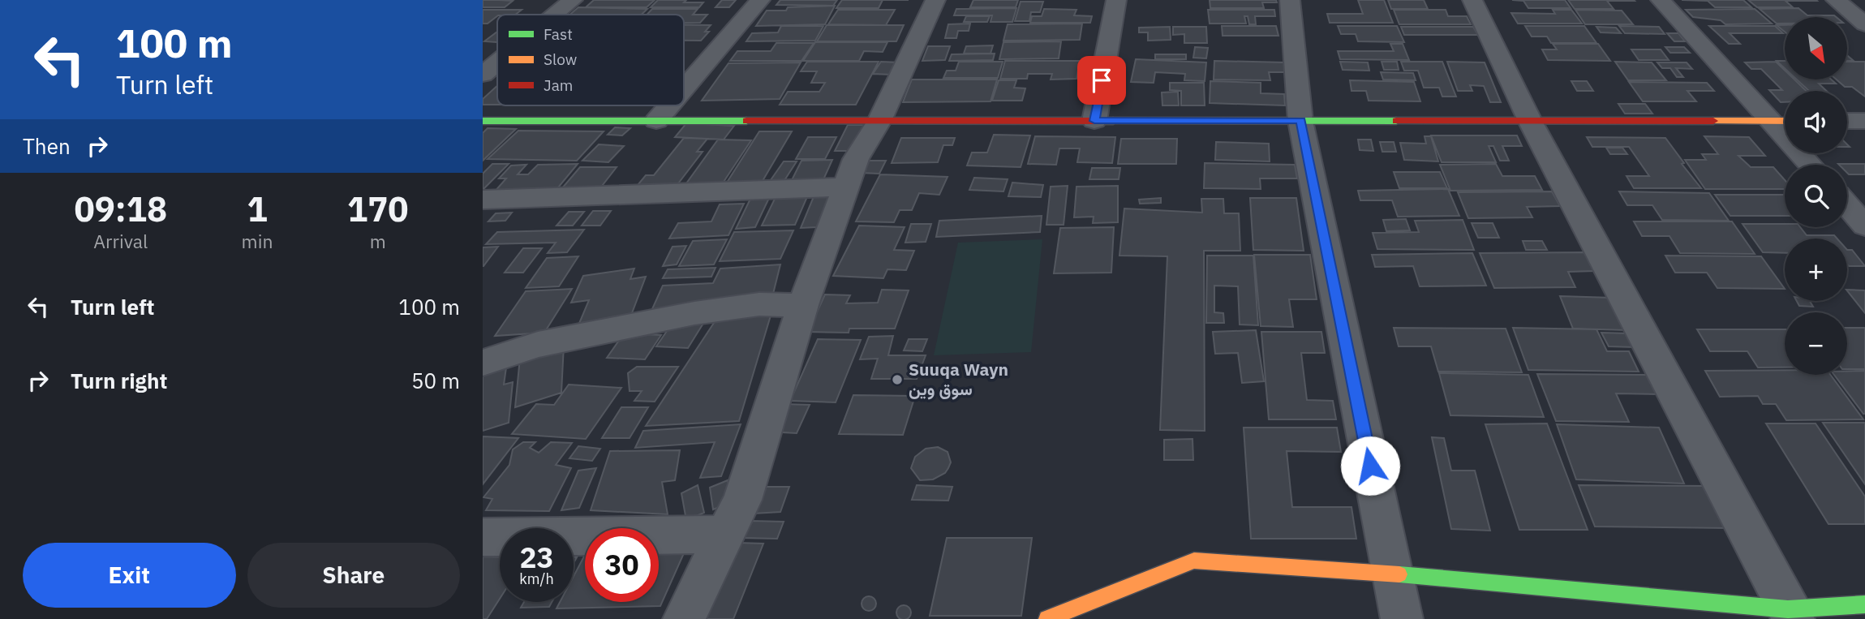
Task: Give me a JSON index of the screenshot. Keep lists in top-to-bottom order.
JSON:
{
  "places": ["Suuqa Wayn سوق وين"],
  "legend": ["Fast", "Slow", "Jam"],
  "north": "bottom right",
  "page": {
    "turn": ["100 m", "Turn left"],
    "map_buttons": ["+", "−"],
    "then": "Then",
    "eta": [
      "09:18",
      "Arrival",
      "1",
      "min",
      "170",
      "m"
    ],
    "list": [
      {
        "name": "Turn left",
        "value": "100 m"
      },
      {
        "name": "Turn right",
        "value": "50 m"
      }
    ],
    "speed": "23 km/h",
    "limit": "30",
    "buttons": ["Exit", "Share"]
  }
}
